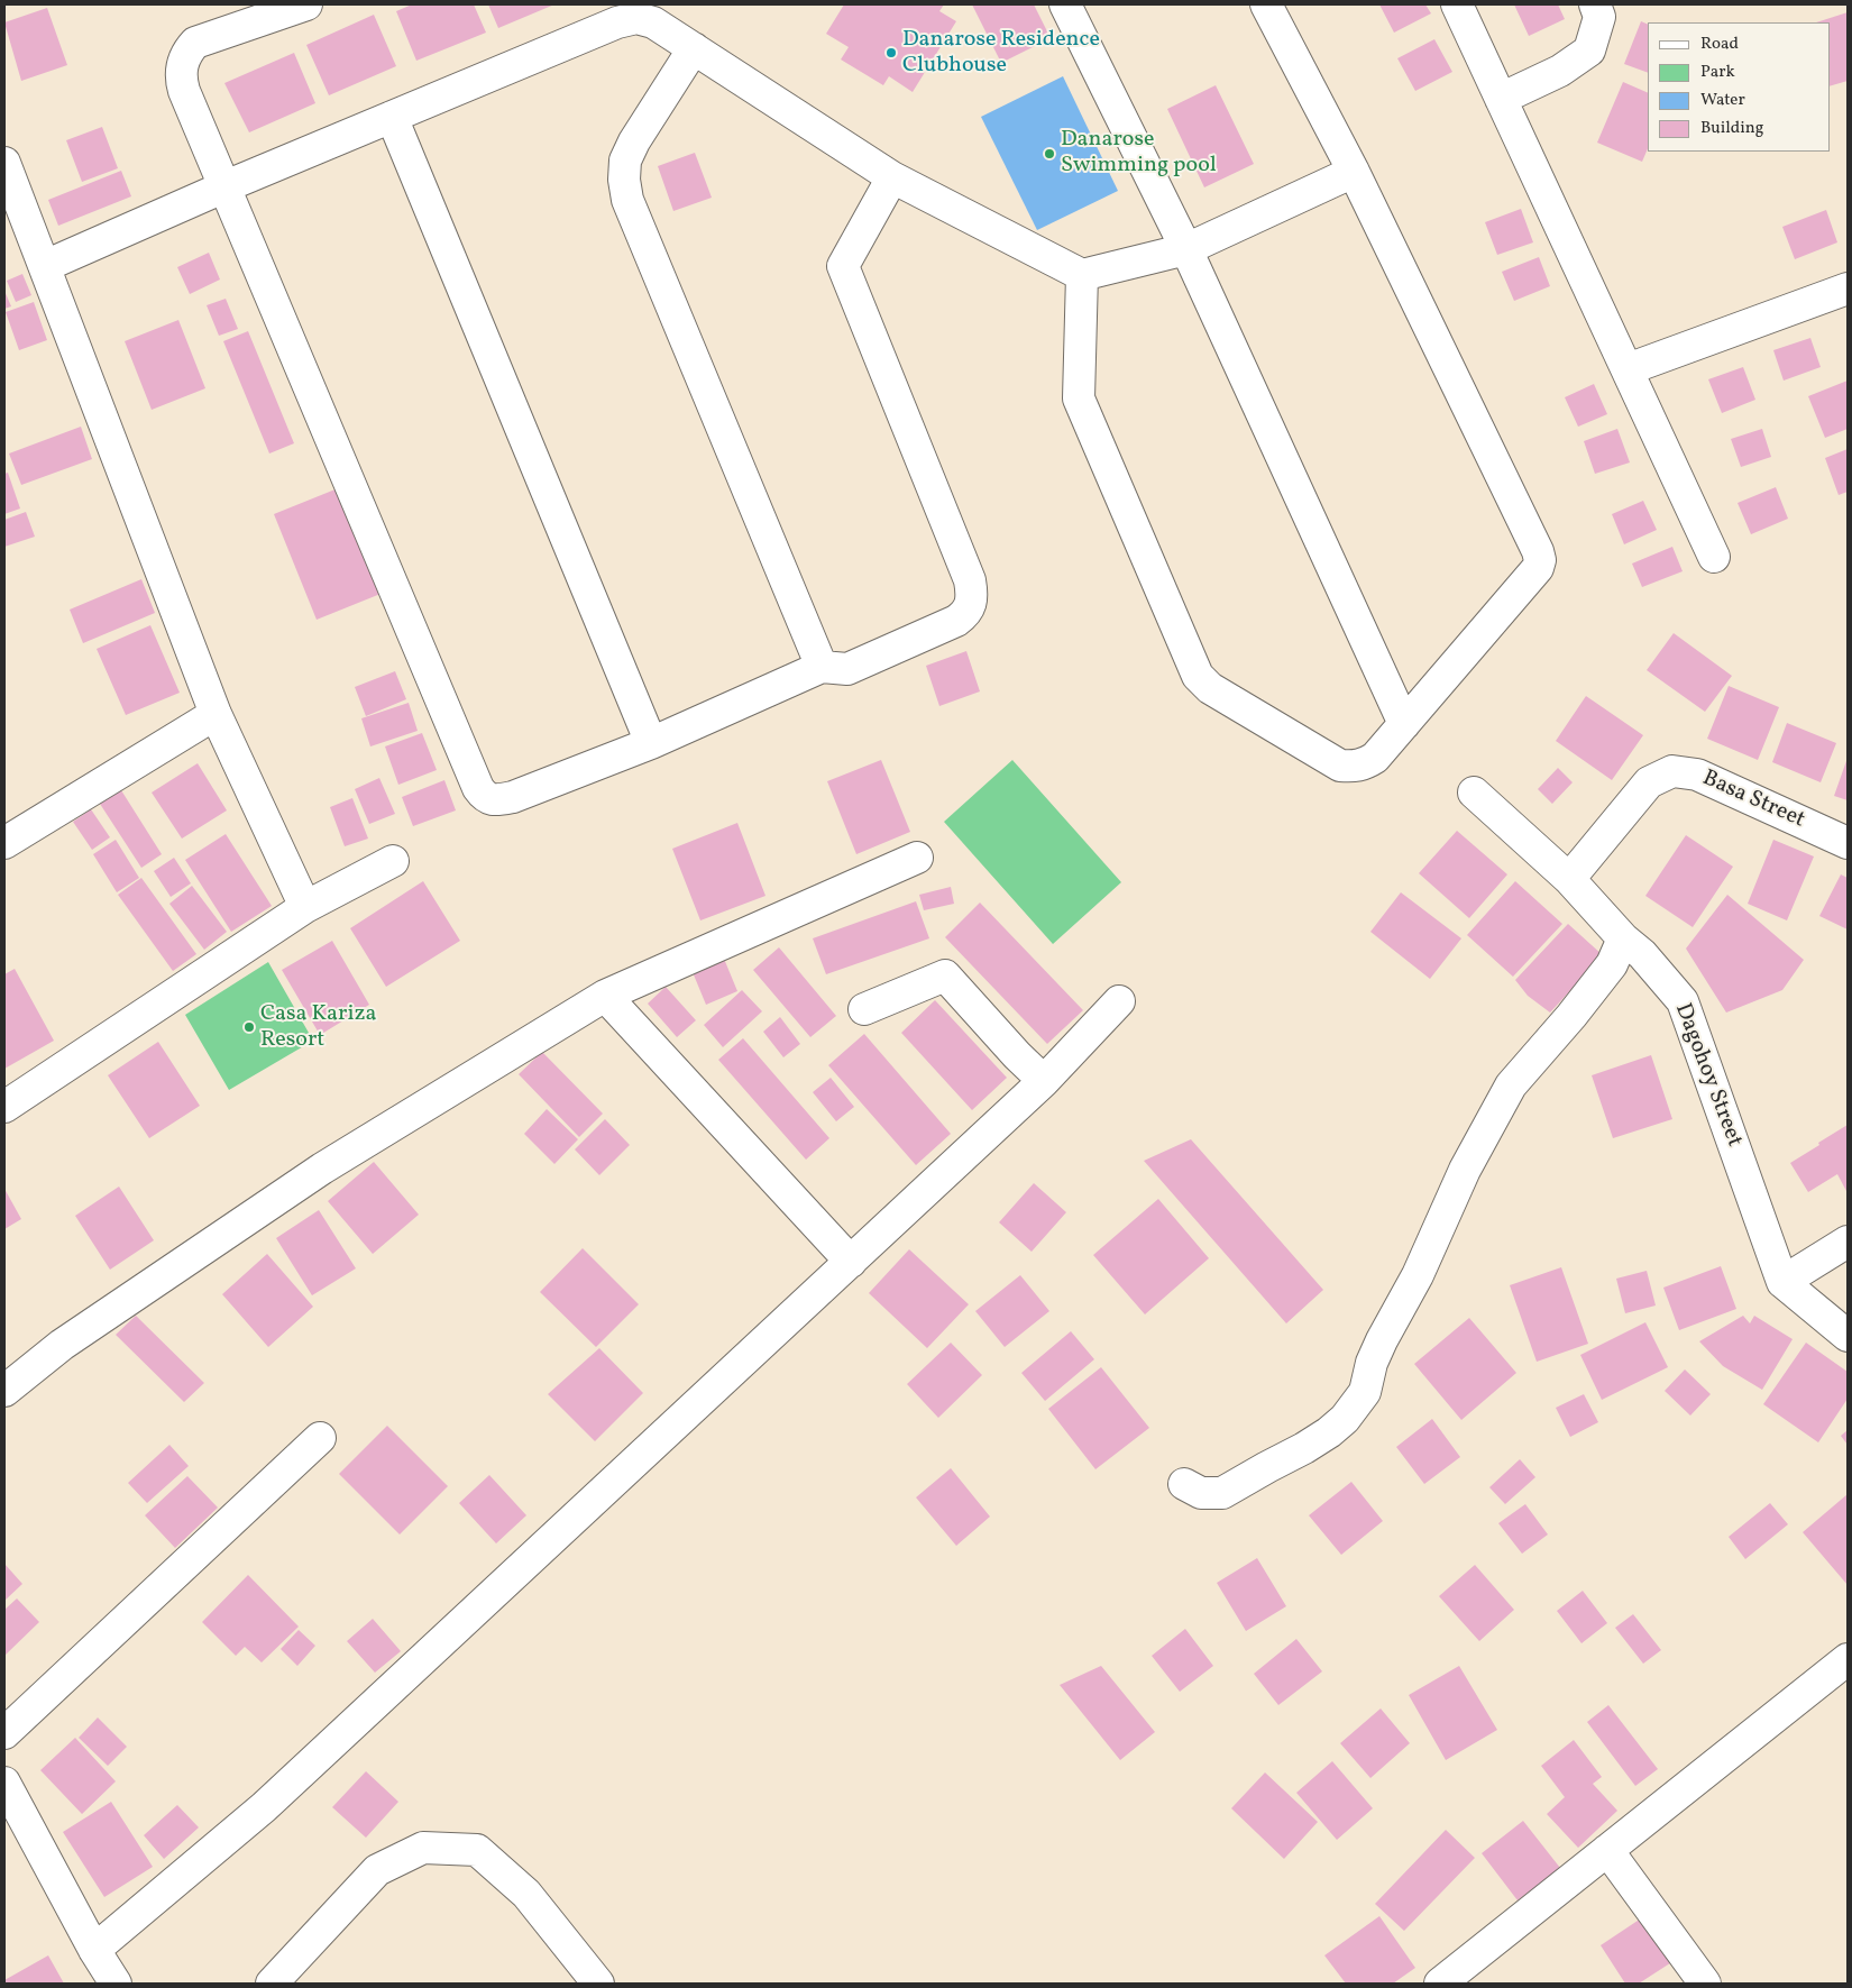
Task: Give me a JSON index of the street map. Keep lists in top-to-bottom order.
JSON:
{
  "streets": {
    "street": ["Basa Street", "Dagohoy Street"]
  },
  "crossings": [
    ["Basa Street", "Dagohoy Street"]
  ],
  "places": ["Danarose Residence Clubhouse", "Danarose Swimming pool", "Casa Kariza Resort"],
  "legend": [
    "Road",
    "Park",
    "Water",
    "Building"
  ]
}
